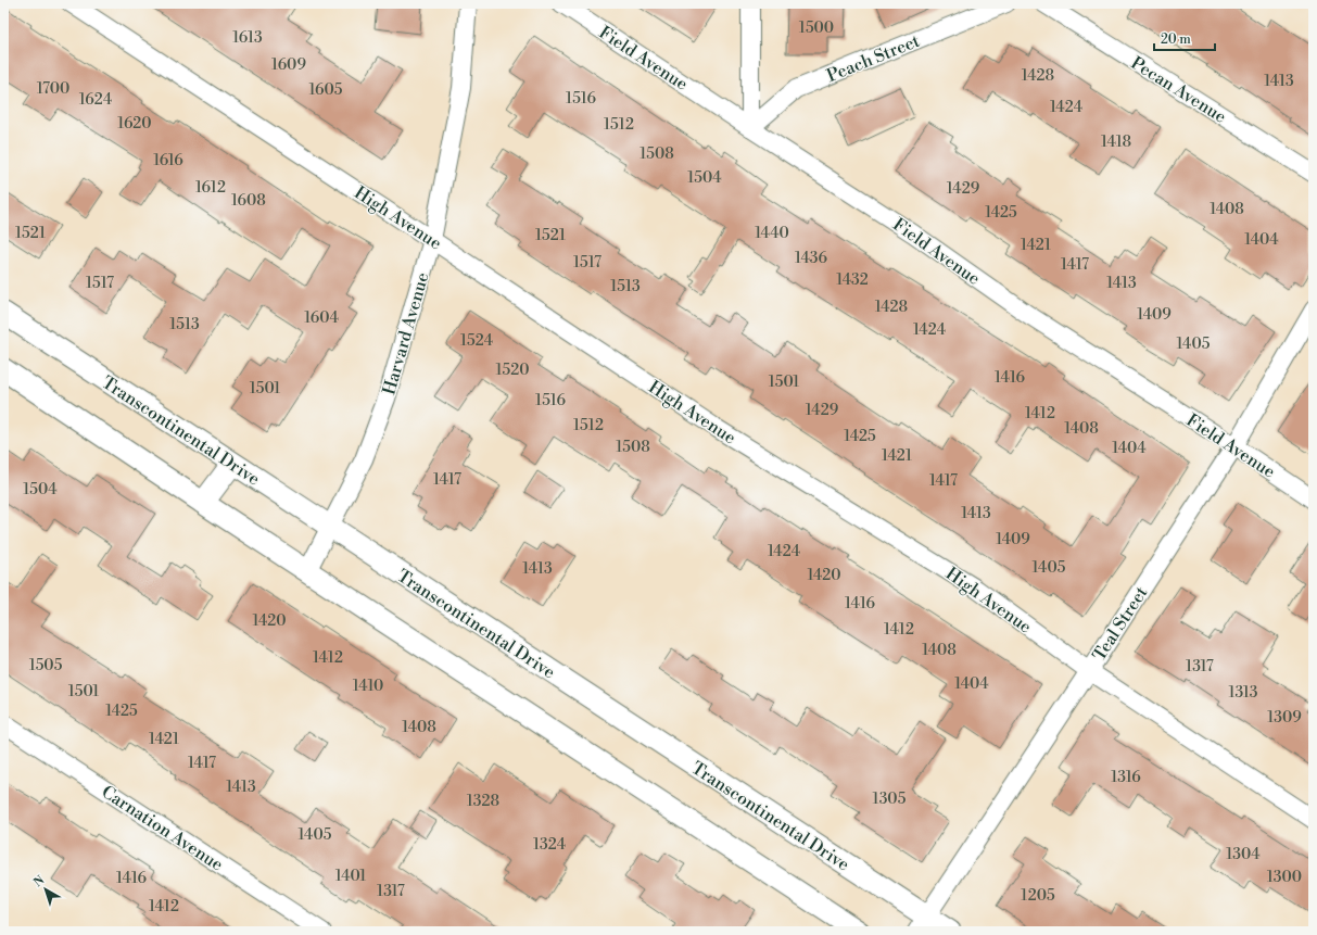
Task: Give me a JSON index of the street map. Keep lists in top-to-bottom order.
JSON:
{
  "streets": {
    "street": [
      "Field Avenue",
      "Peach Street",
      "Pecan Avenue",
      "High Avenue",
      "Harvard Avenue",
      "Transcontinental Drive",
      "Teal Street",
      "Carnation Avenue"
    ]
  },
  "crossings": [
    ["Field Avenue", "Peach Street"],
    ["Field Avenue", "Teal Street"],
    ["High Avenue", "Harvard Avenue"],
    ["High Avenue", "Teal Street"],
    ["Harvard Avenue", "Transcontinental Drive"],
    ["Transcontinental Drive", "Teal Street"]
  ],
  "house_numbers": [
    "1500",
    "1613",
    "1609",
    "1428",
    "1413",
    "1700",
    "1605",
    "1516",
    "1624",
    "1424",
    "1620",
    "1512",
    "1418",
    "1508",
    "1616",
    "1504",
    "1612",
    "1429",
    "1608",
    "1408",
    "1425",
    "1521",
    "1440",
    "1521",
    "1404",
    "1421",
    "1436",
    "1517",
    "1417",
    "1432",
    "1517",
    "1413",
    "1513",
    "1428",
    "1409",
    "1604",
    "1513",
    "1424",
    "1524",
    "1405",
    "1520",
    "1416",
    "1501",
    "1501",
    "1516",
    "1429",
    "1412",
    "1512",
    "1408",
    "1425",
    "1508",
    "1404",
    "1421",
    "1417",
    "1417",
    "1504",
    "1413",
    "1409",
    "1424",
    "1405",
    "1413",
    "1420",
    "1416",
    "1420",
    "1412",
    "1408",
    "1412",
    "1505",
    "1317",
    "1404",
    "1410",
    "1501",
    "1313",
    "1425",
    "1309",
    "1408",
    "1421",
    "1417",
    "1316",
    "1413",
    "1305",
    "1328",
    "1405",
    "1324",
    "1304",
    "1401",
    "1300",
    "1416",
    "1317",
    "1205",
    "1412"
  ],
  "scale_bar": "20 m",
  "north": "top left"
}
